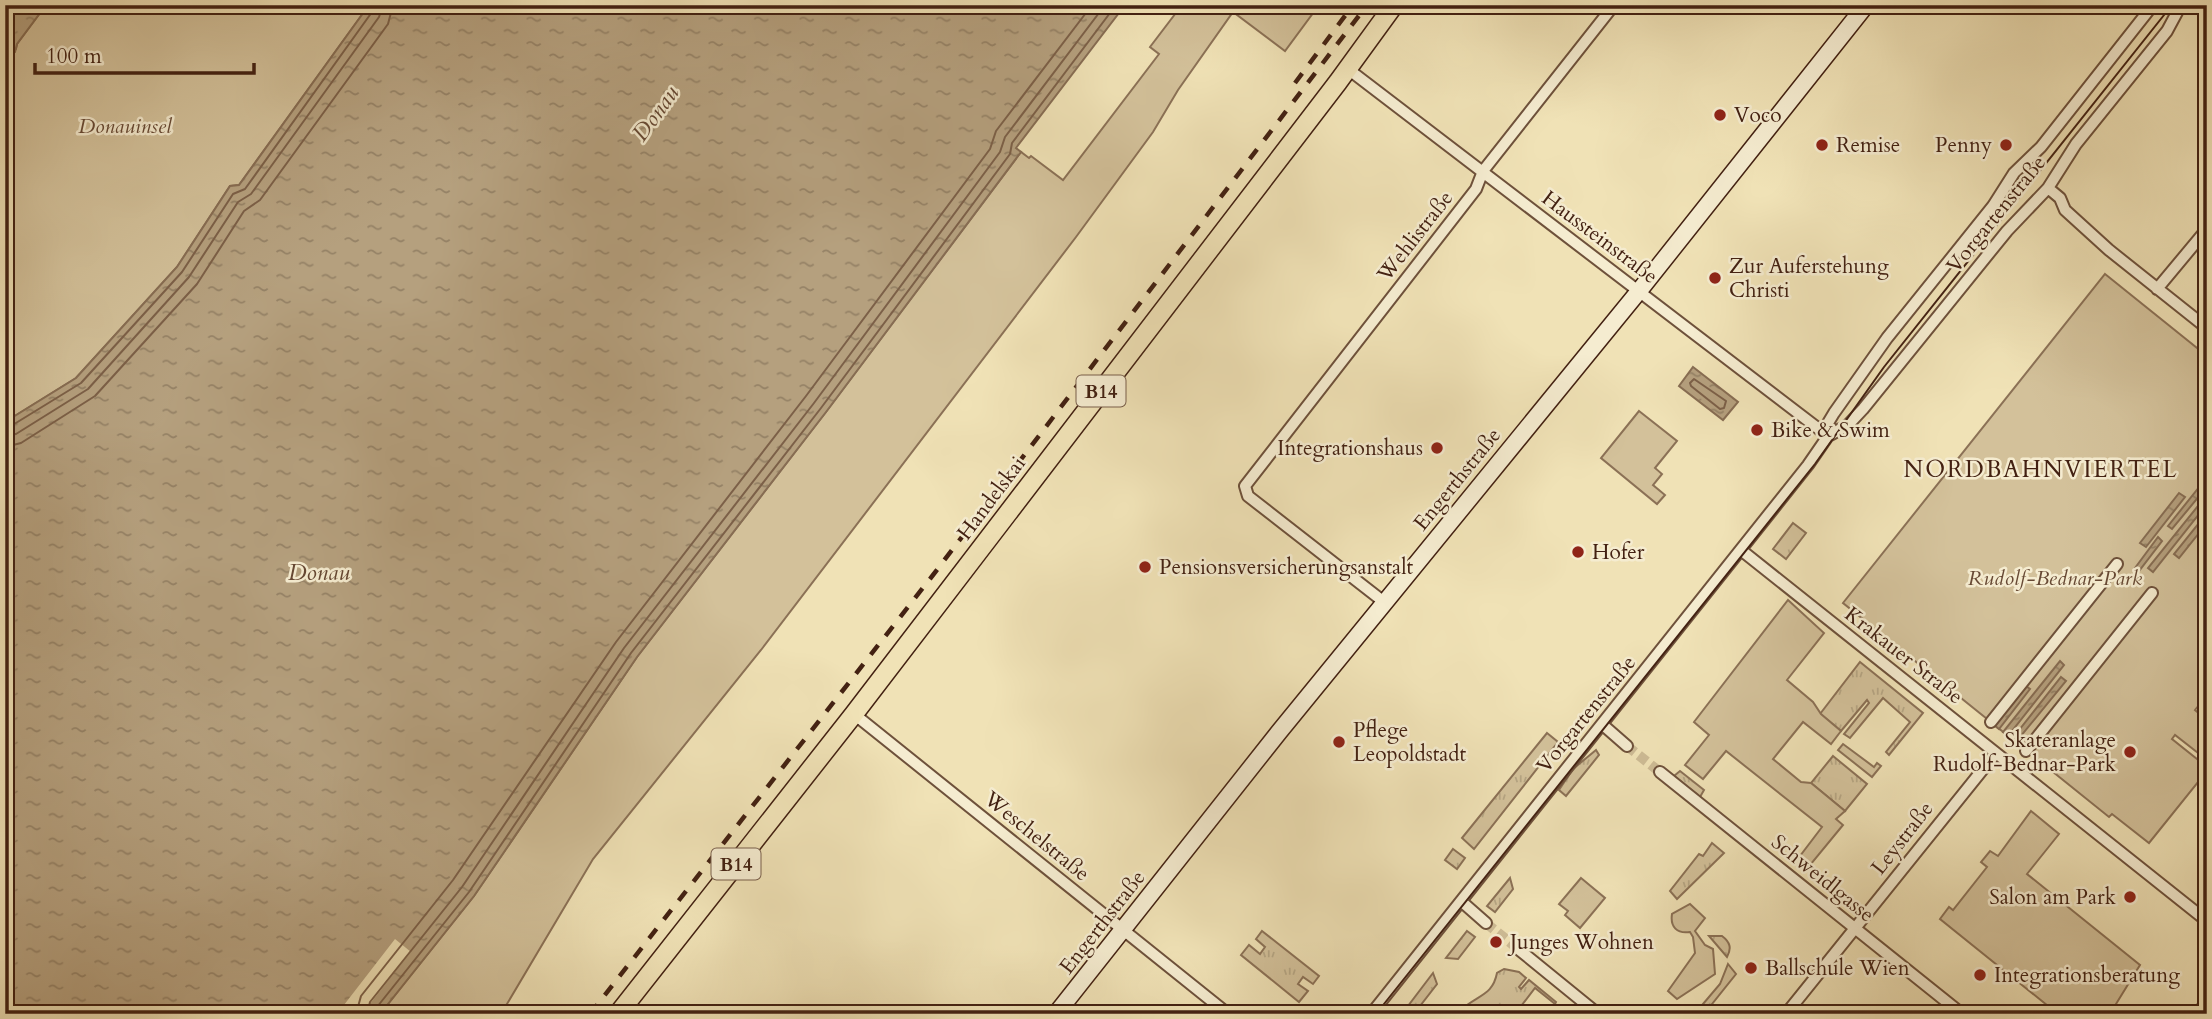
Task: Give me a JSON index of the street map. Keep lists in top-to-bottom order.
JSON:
{
  "streets": {
    "main road": ["B14", "Handelskai"],
    "street": [
      "Vorgartenstraße",
      "Wehlistraße",
      "Haussteinstraße",
      "Engerthstraße",
      "Krakauer Straße",
      "Weschelstraße",
      "Leystraße",
      "Schweidlgasse"
    ]
  },
  "crossings": [
    ["Vorgartenstraße", "Haussteinstraße"],
    ["Vorgartenstraße", "Krakauer Straße"],
    ["Wehlistraße", "Haussteinstraße"],
    ["Wehlistraße", "Engerthstraße"],
    ["Haussteinstraße", "Engerthstraße"],
    ["Haussteinstraße", "Handelskai"],
    ["Engerthstraße", "Weschelstraße"],
    ["Handelskai", "Weschelstraße"],
    ["Krakauer Straße", "Leystraße"],
    ["Leystraße", "Schweidlgasse"]
  ],
  "districts": ["NORDBAHNVIERTEL"],
  "water": ["Donau"],
  "parks": ["Donauinsel", "Rudolf-Bednar-Park"],
  "places": [
    "Voco",
    "Remise",
    "Penny",
    "Zur Auferstehung Christi",
    "Bike & Swim",
    "Integrationshaus",
    "Hofer",
    "Pensionsversicherungsanstalt",
    "Pflege Leopoldstadt",
    "Skateranlage Rudolf-Bednar-Park",
    "Salon am Park",
    "Junges Wohnen",
    "Ballschule Wien",
    "Integrationsberatung"
  ],
  "scale_bar": "100 m"
}
